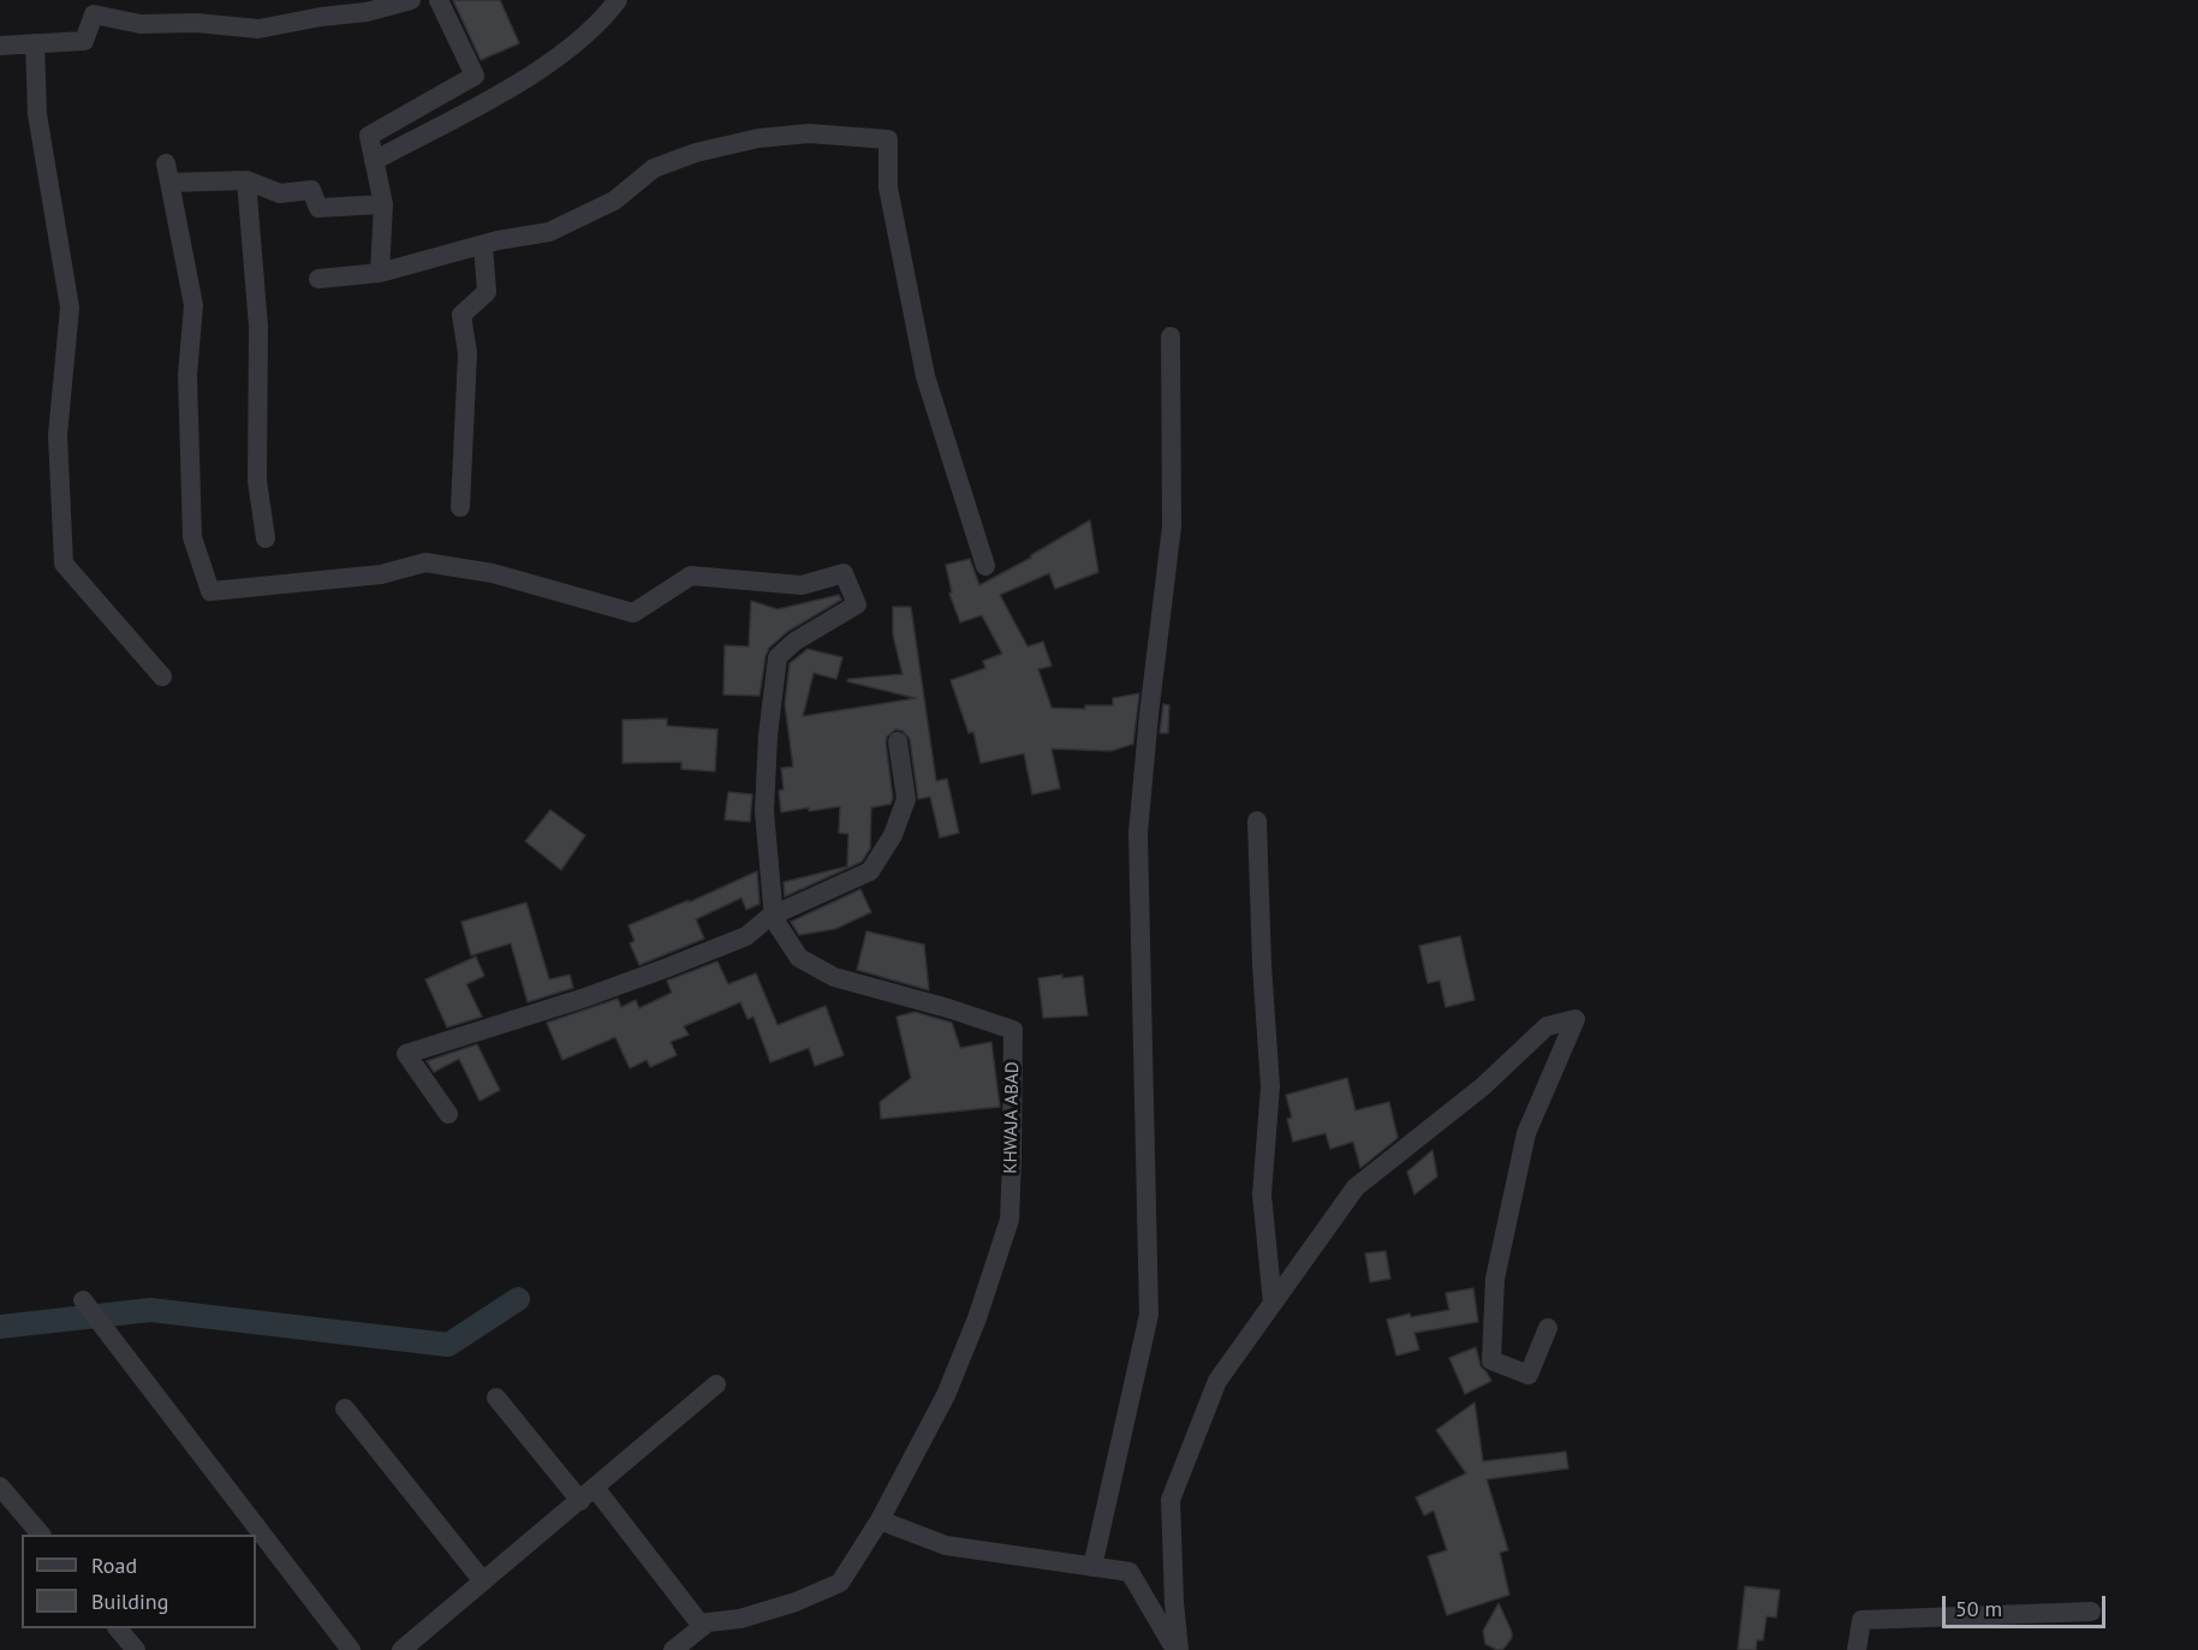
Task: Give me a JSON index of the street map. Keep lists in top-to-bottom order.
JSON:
{
  "streets": {
    "street": ["KHWAJA ABAD"]
  },
  "legend": ["Road", "Building"],
  "scale_bar": "50 m"
}
